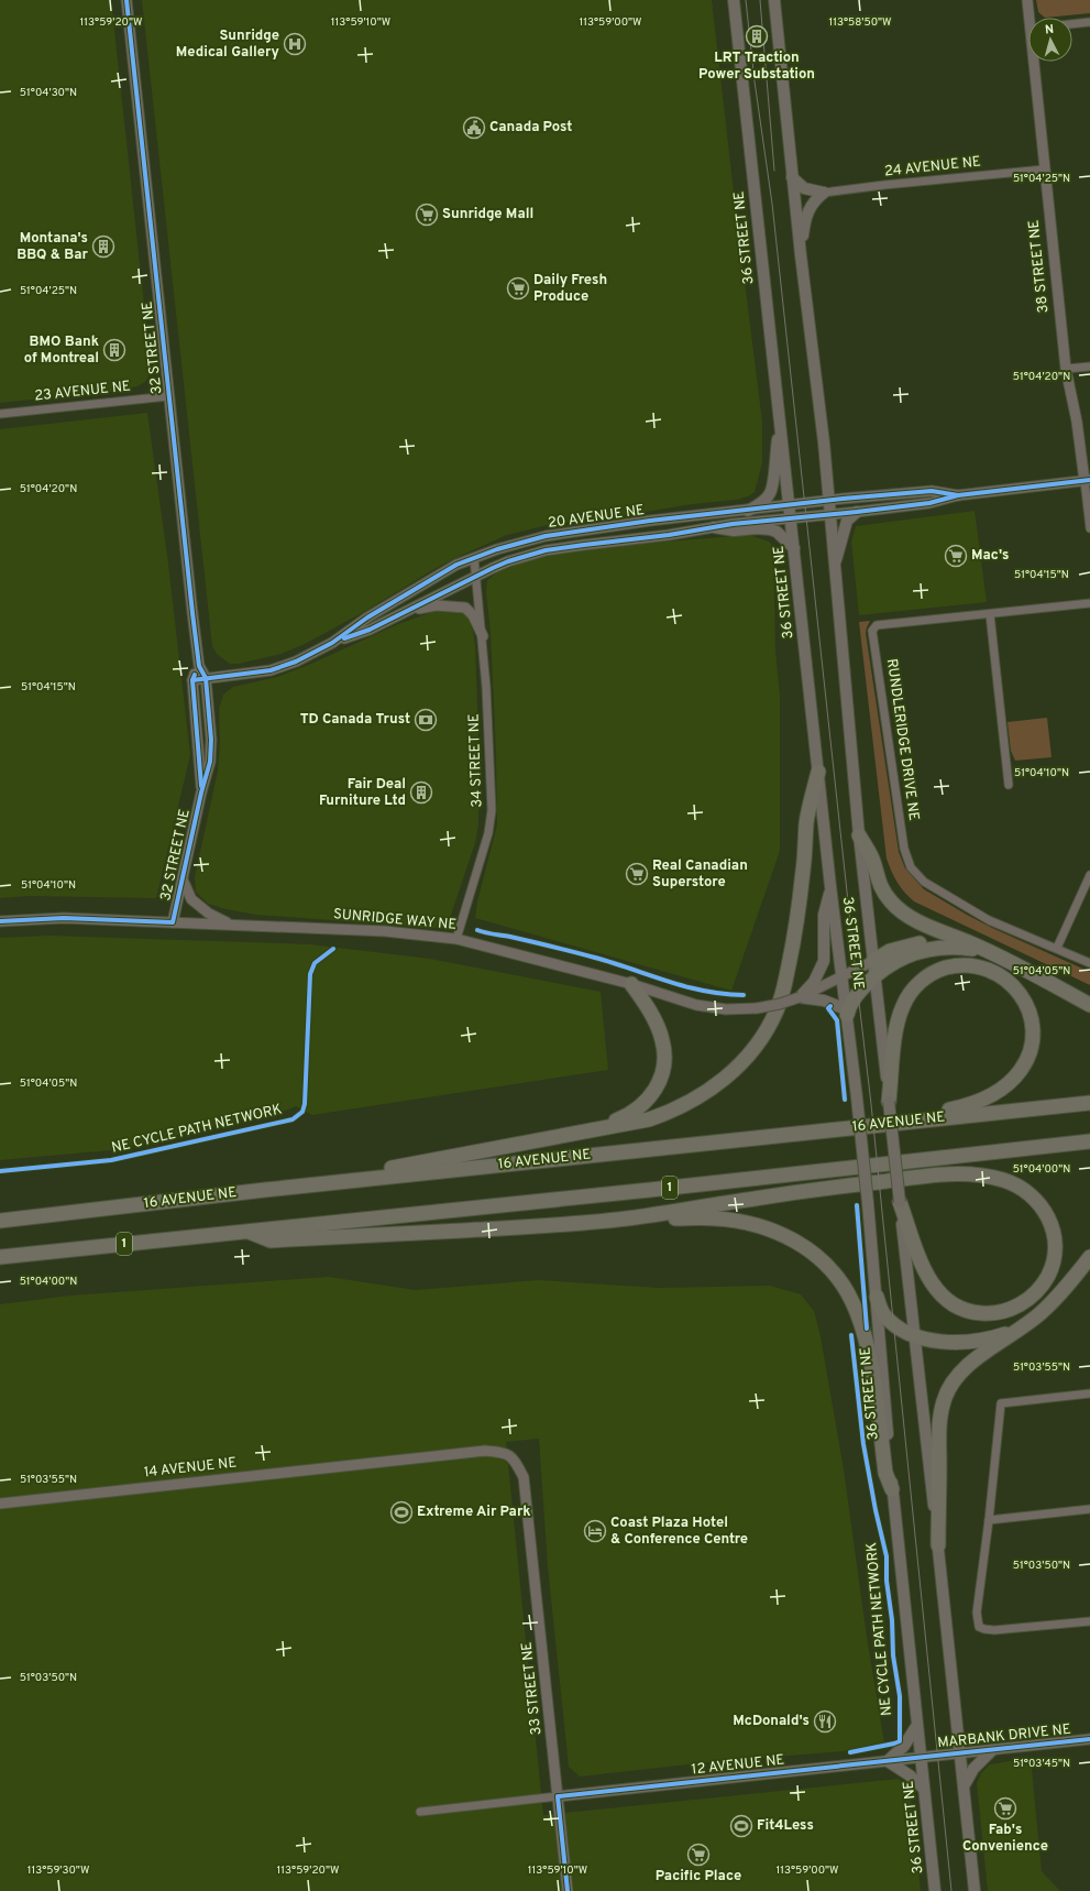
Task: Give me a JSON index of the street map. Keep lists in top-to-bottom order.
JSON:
{
  "streets": {
    "highway": ["16 AVENUE NE", "1"],
    "main road": ["36 STREET NE"],
    "street": [
      "24 AVENUE NE",
      "38 STREET NE",
      "32 STREET NE",
      "23 AVENUE NE",
      "20 AVENUE NE",
      "RUNDLERIDGE DRIVE NE",
      "34 STREET NE",
      "SUNRIDGE WAY NE",
      "14 AVENUE NE",
      "33 STREET NE",
      "MARBANK DRIVE NE",
      "12 AVENUE NE"
    ],
    "cycle path": ["NE CYCLE PATH NETWORK"]
  },
  "crossings": [
    ["24 AVENUE NE", "38 STREET NE"],
    ["36 STREET NE", "20 AVENUE NE"],
    ["36 STREET NE", "SUNRIDGE WAY NE"],
    ["36 STREET NE", "MARBANK DRIVE NE"],
    ["36 STREET NE", "12 AVENUE NE"],
    ["32 STREET NE", "23 AVENUE NE"],
    ["32 STREET NE", "20 AVENUE NE"],
    ["32 STREET NE", "SUNRIDGE WAY NE"],
    ["20 AVENUE NE", "34 STREET NE"],
    ["34 STREET NE", "SUNRIDGE WAY NE"],
    ["14 AVENUE NE", "33 STREET NE"],
    ["33 STREET NE", "12 AVENUE NE"],
    ["MARBANK DRIVE NE", "12 AVENUE NE"]
  ],
  "places": {
    "building": [
      "LRT Traction Power Substation",
      "Montana's BBQ & Bar",
      "BMO Bank of Montreal",
      "Fair Deal Furniture Ltd"
    ],
    "hospital": ["Sunridge Medical Gallery"],
    "public building": ["Canada Post"],
    "supermarket": [
      "Sunridge Mall",
      "Daily Fresh Produce",
      "Mac's",
      "Real Canadian Superstore",
      "Fab's Convenience",
      "Pacific Place"
    ],
    "bank": ["TD Canada Trust"],
    "sports": ["Extreme Air Park", "Fit4Less"],
    "hotel": ["Coast Plaza Hotel & Conference Centre"],
    "restaurant": ["McDonald's"]
  },
  "north": "top",
  "coordinates": [
    "113°59'20\"W",
    "113°59'10\"W",
    "113°59'00\"W",
    "113°58'50\"W",
    "51°04'30\"N",
    "51°04'25\"N",
    "51°04'20\"N",
    "51°04'15\"N",
    "51°04'10\"N",
    "51°04'05\"N",
    "51°04'00\"N",
    "51°03'55\"N",
    "51°03'50\"N",
    "51°03'45\"N",
    "113°59'30\"W"
  ]
}
